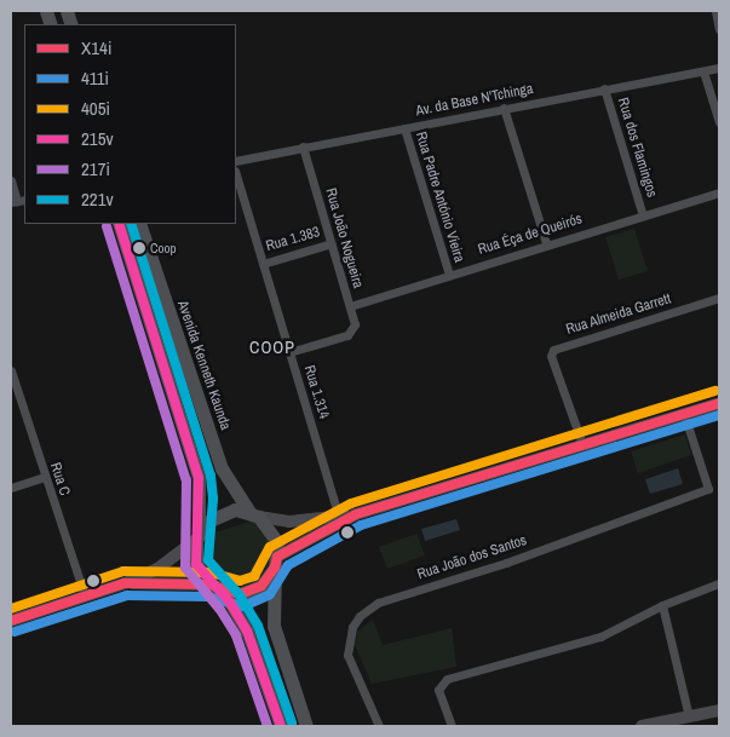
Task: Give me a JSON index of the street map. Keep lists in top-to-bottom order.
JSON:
{
  "streets": {
    "main road": ["Avenida Kenneth Kaunda"],
    "street": [
      "Av. da Base N'Tchinga",
      "Rua dos Flamingos",
      "Rua Padre António Vieira",
      "Rua Éça de Queirós",
      "Rua João Nogueira",
      "Rua 1.383",
      "Rua Almeida Garrett",
      "Rua 1.314",
      "Rua C",
      "Rua João dos Santos"
    ]
  },
  "crossings": [
    ["Av. da Base N'Tchinga", "Rua dos Flamingos"],
    ["Av. da Base N'Tchinga", "Rua Padre António Vieira"],
    ["Av. da Base N'Tchinga", "Rua João Nogueira"],
    ["Rua dos Flamingos", "Rua Éça de Queirós"],
    ["Rua Padre António Vieira", "Rua Éça de Queirós"],
    ["Rua Éça de Queirós", "Rua João Nogueira"],
    ["Rua João Nogueira", "Rua 1.383"],
    ["Rua João Nogueira", "Rua 1.314"],
    ["Rua 1.383", "Rua 1.314"]
  ],
  "districts": ["COOP"],
  "places": ["Coop"],
  "lines": [
    "transit line 215v",
    "transit line 221v",
    "transit line 217i",
    "transit line 405i",
    "transit line X14i",
    "transit line 411i"
  ],
  "legend": [
    "X14i",
    "411i",
    "405i",
    "215v",
    "217i",
    "221v"
  ]
}
